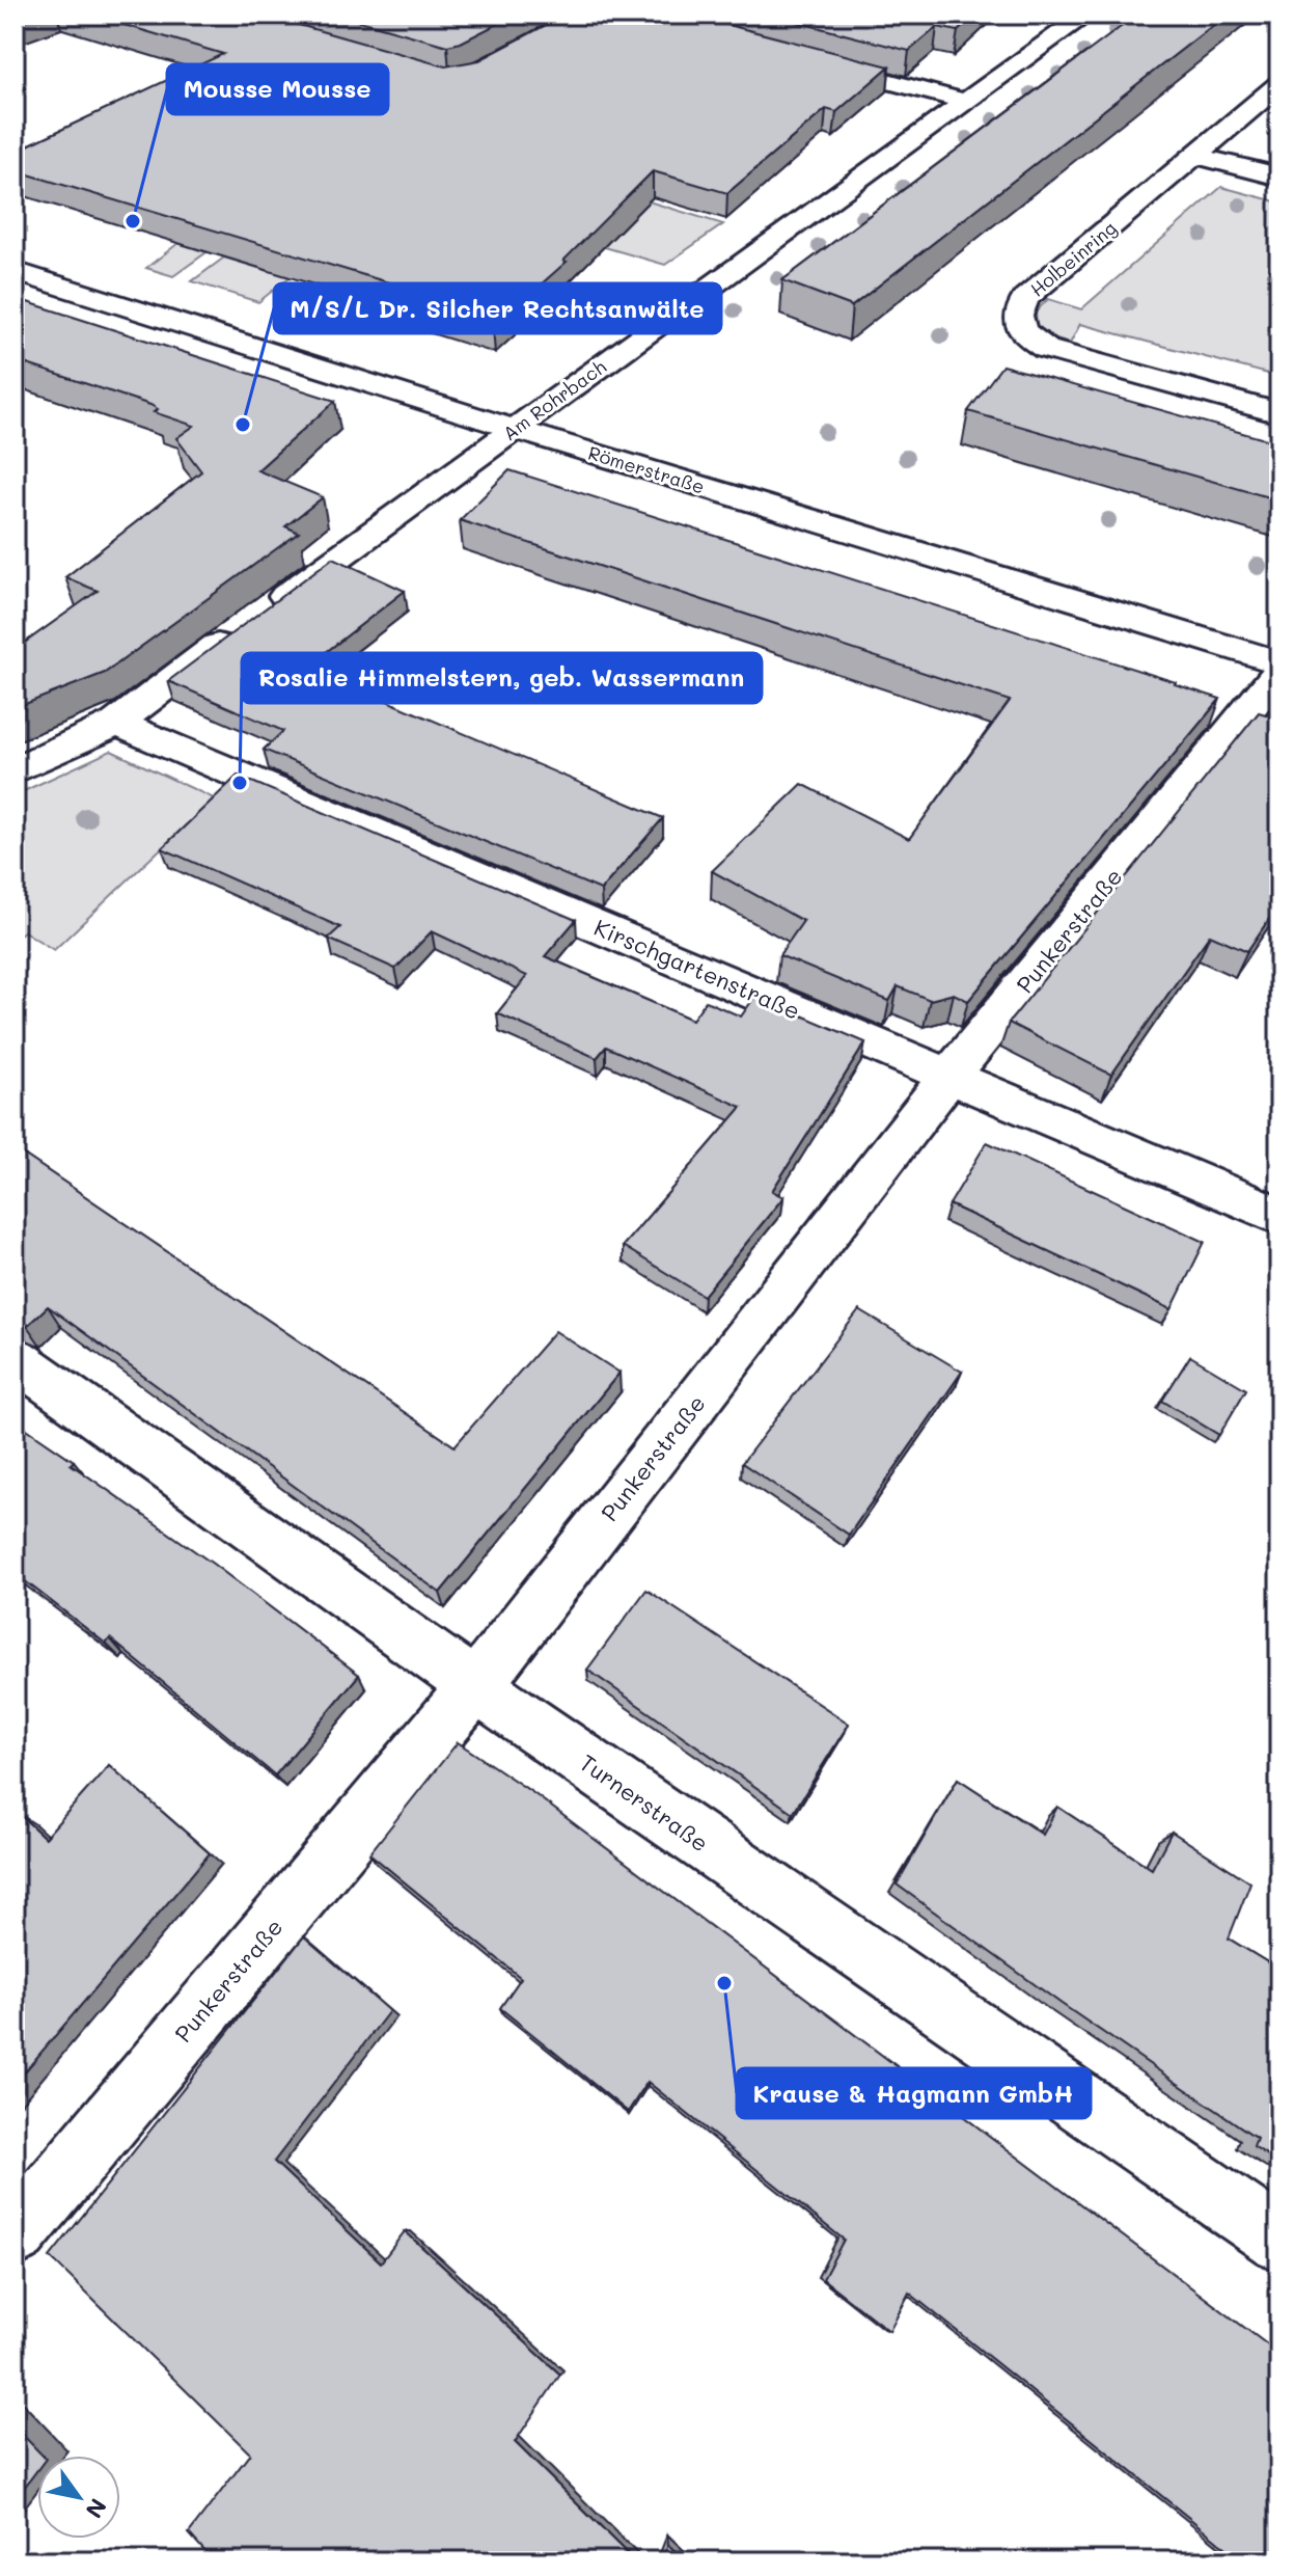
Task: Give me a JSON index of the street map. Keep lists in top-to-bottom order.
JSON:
{
  "streets": {
    "street": [
      "Holbeinring",
      "Am Rohrbach",
      "Römerstraße",
      "Punkerstraße",
      "Kirschgartenstraße",
      "Turnerstraße"
    ]
  },
  "crossings": [
    ["Am Rohrbach", "Römerstraße"],
    ["Am Rohrbach", "Kirschgartenstraße"],
    ["Punkerstraße", "Kirschgartenstraße"],
    ["Punkerstraße", "Turnerstraße"]
  ],
  "places": [
    "Mousse Mousse",
    "M/S/L Dr. Silcher Rechtsanwälte",
    "Rosalie Himmelstern, geb. Wassermann",
    "Krause & Hagmann GmbH"
  ],
  "north": "bottom right"
}
